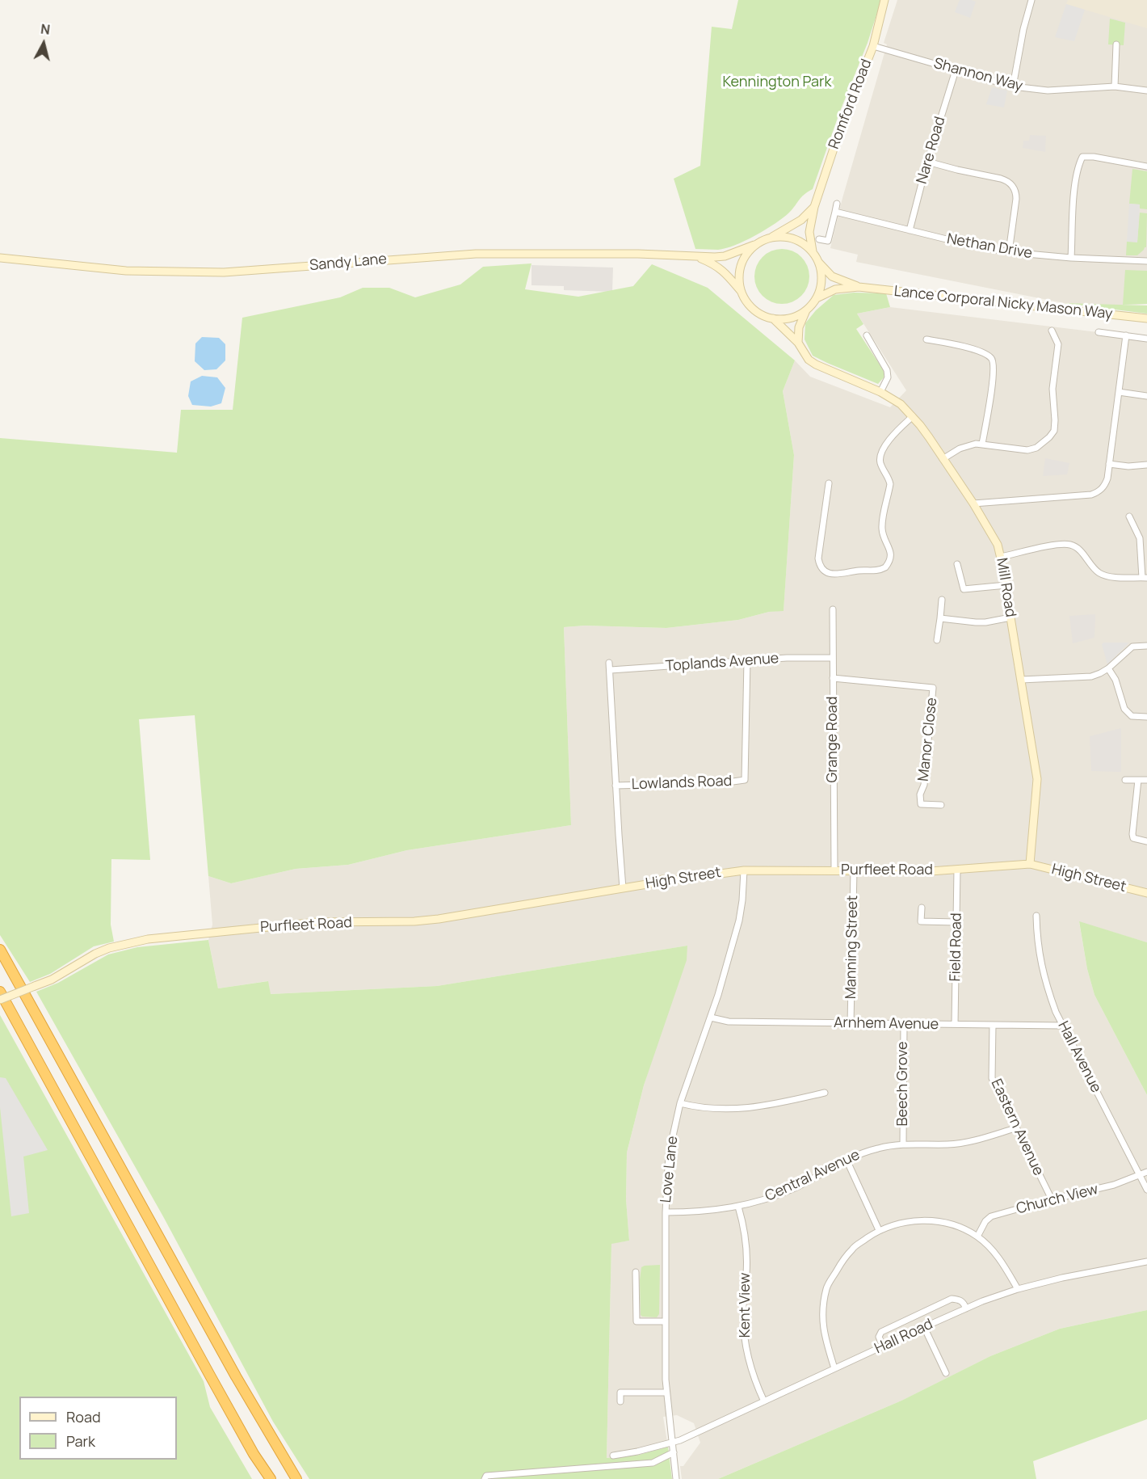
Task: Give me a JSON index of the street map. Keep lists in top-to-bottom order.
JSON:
{
  "streets": {
    "street": [
      "Shannon Way",
      "Romford Road",
      "Nare Road",
      "Nethan Drive",
      "Sandy Lane",
      "Lance Corporal Nicky Mason Way",
      "Mill Road",
      "Toplands Avenue",
      "Grange Road",
      "Manor Close",
      "Lowlands Road",
      "Purfleet Road",
      "High Street",
      "Manning Street",
      "Field Road",
      "Arnhem Avenue",
      "Hall Avenue",
      "Beech Grove",
      "Eastern Avenue",
      "Love Lane",
      "Central Avenue",
      "Church View",
      "Kent View",
      "Hall Road"
    ]
  },
  "crossings": [
    ["Shannon Way", "Romford Road"],
    ["Shannon Way", "Nare Road"],
    ["Romford Road", "Sandy Lane"],
    ["Romford Road", "Lance Corporal Nicky Mason Way"],
    ["Romford Road", "Mill Road"],
    ["Nare Road", "Nethan Drive"],
    ["Sandy Lane", "Lance Corporal Nicky Mason Way"],
    ["Sandy Lane", "Mill Road"],
    ["Lance Corporal Nicky Mason Way", "Mill Road"],
    ["Mill Road", "Purfleet Road"],
    ["Mill Road", "High Street"],
    ["Toplands Avenue", "Grange Road"],
    ["Toplands Avenue", "Lowlands Road"],
    ["Grange Road", "Manor Close"],
    ["Grange Road", "Purfleet Road"],
    ["Purfleet Road", "High Street"],
    ["Purfleet Road", "Manning Street"],
    ["Purfleet Road", "Field Road"],
    ["Purfleet Road", "Love Lane"],
    ["High Street", "Love Lane"],
    ["Manning Street", "Arnhem Avenue"],
    ["Field Road", "Arnhem Avenue"],
    ["Arnhem Avenue", "Hall Avenue"],
    ["Arnhem Avenue", "Beech Grove"],
    ["Arnhem Avenue", "Eastern Avenue"],
    ["Arnhem Avenue", "Love Lane"],
    ["Hall Avenue", "Church View"],
    ["Beech Grove", "Central Avenue"],
    ["Eastern Avenue", "Central Avenue"],
    ["Eastern Avenue", "Church View"],
    ["Love Lane", "Central Avenue"],
    ["Love Lane", "Hall Road"],
    ["Central Avenue", "Kent View"],
    ["Kent View", "Hall Road"]
  ],
  "parks": ["Kennington Park"],
  "legend": ["Road", "Park"],
  "north": "top"
}
